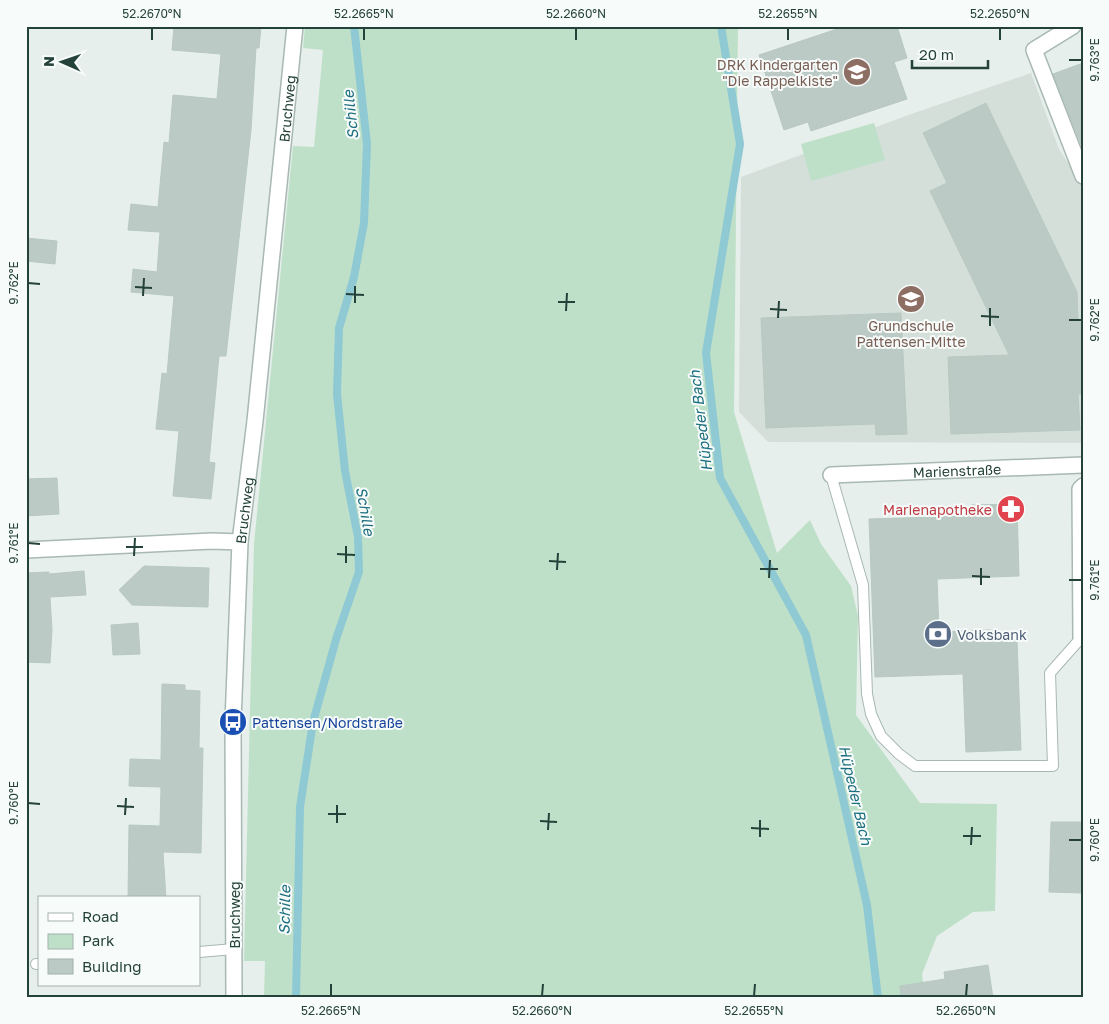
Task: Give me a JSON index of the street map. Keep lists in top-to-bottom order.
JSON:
{
  "streets": {
    "street": ["Bruchweg", "Marienstraße"]
  },
  "water": ["Schille", "Hüpeder Bach"],
  "places": {
    "school or university": ["DRK Kindergarten \"Die Rappelkiste\"", "Grundschule Pattensen-Mitte"],
    "pharmacy": ["Marienapotheke"],
    "bank": ["Volksbank"],
    "bus stop": ["Pattensen/Nordstraße"]
  },
  "legend": ["Road", "Park", "Building"],
  "scale_bar": "20 m",
  "north": "left",
  "coordinates": [
    "52.2670°N",
    "52.2665°N",
    "52.2660°N",
    "52.2655°N",
    "52.2650°N",
    "9.763°E",
    "9.762°E",
    "9.761°E",
    "9.760°E"
  ]
}
